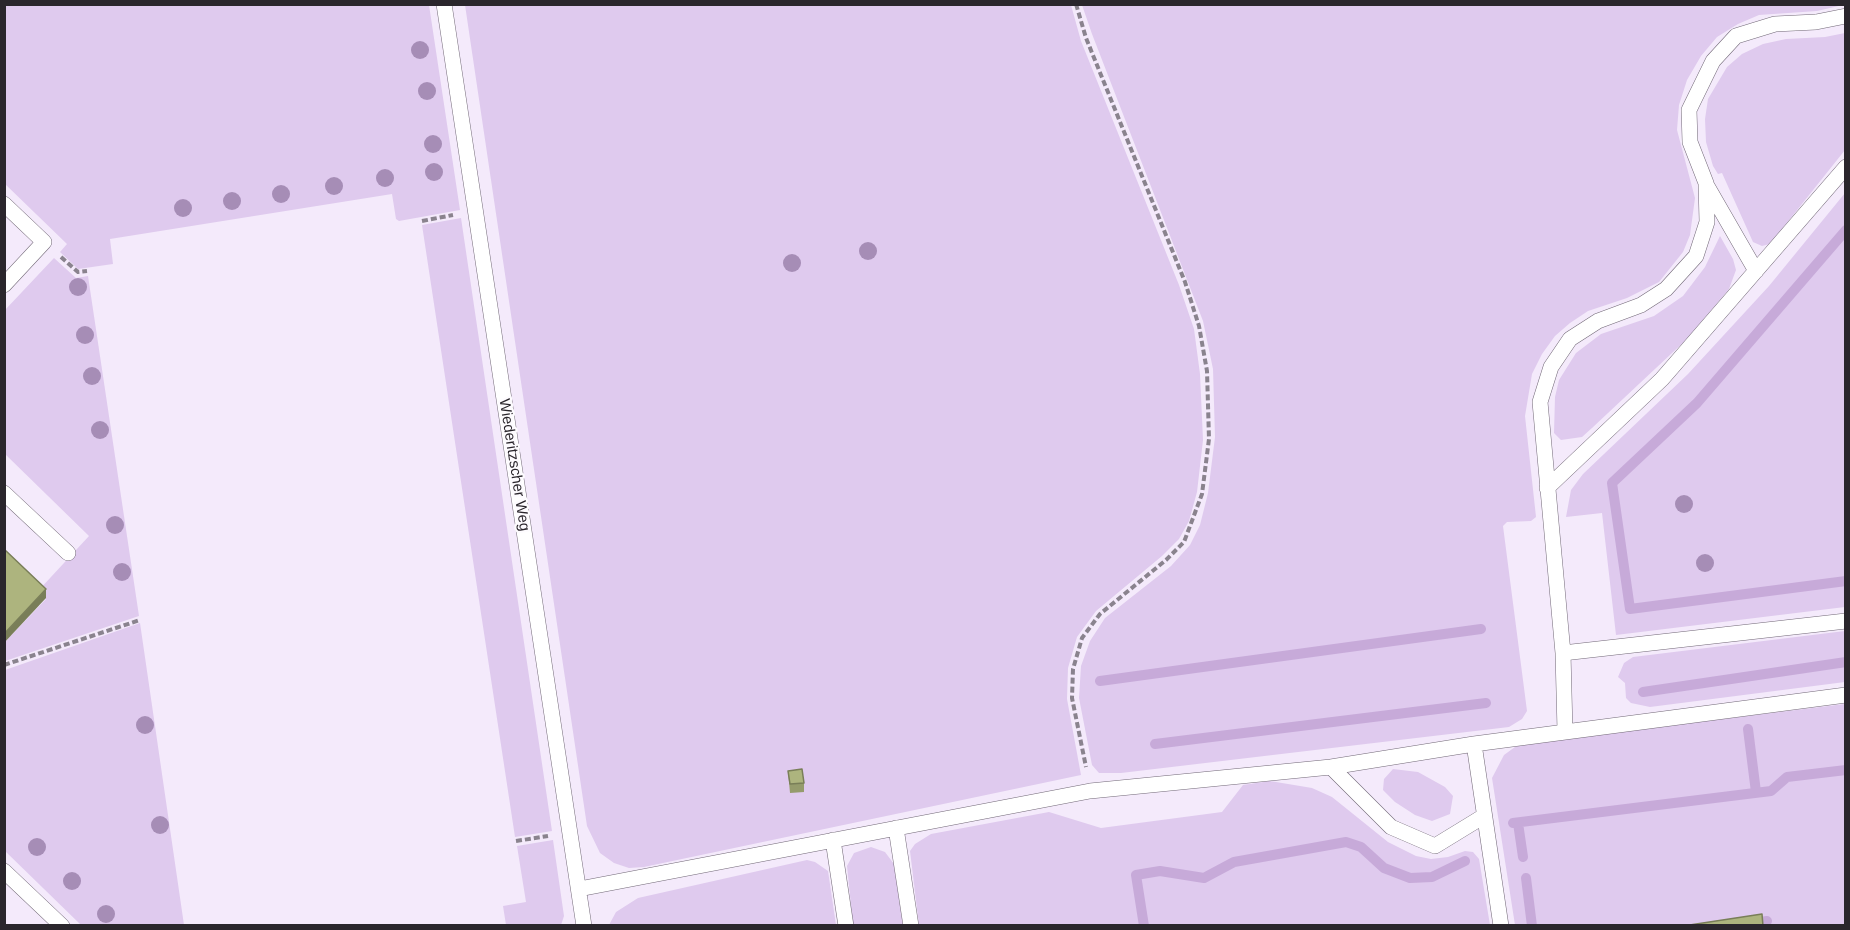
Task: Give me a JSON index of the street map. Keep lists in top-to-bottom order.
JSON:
{
  "streets": {
    "lane": ["Wiederitzscher Weg"]
  }
}
